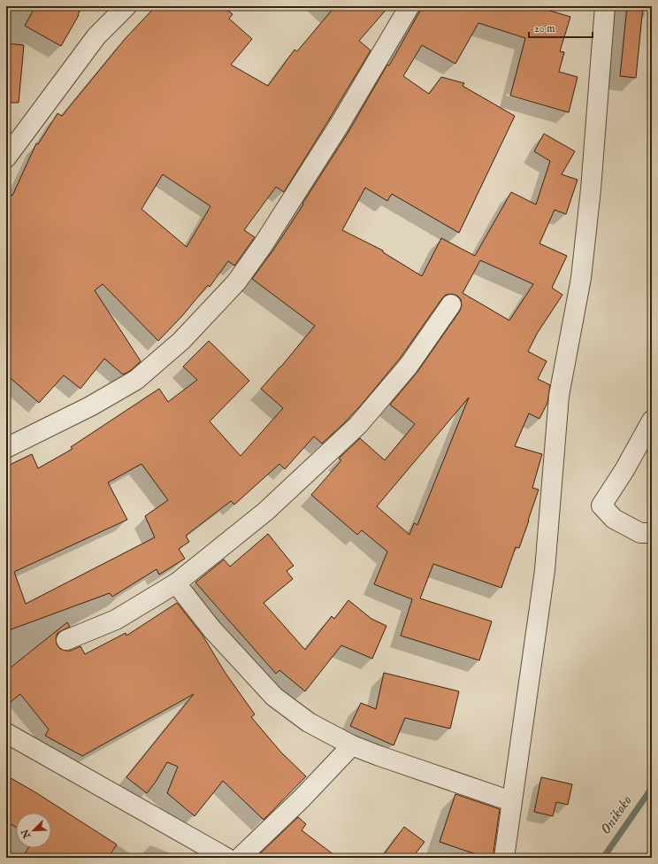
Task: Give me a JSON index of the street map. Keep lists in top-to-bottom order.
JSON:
{
  "water": ["Onikoko"],
  "scale_bar": "20 m",
  "north": "bottom left"
}
